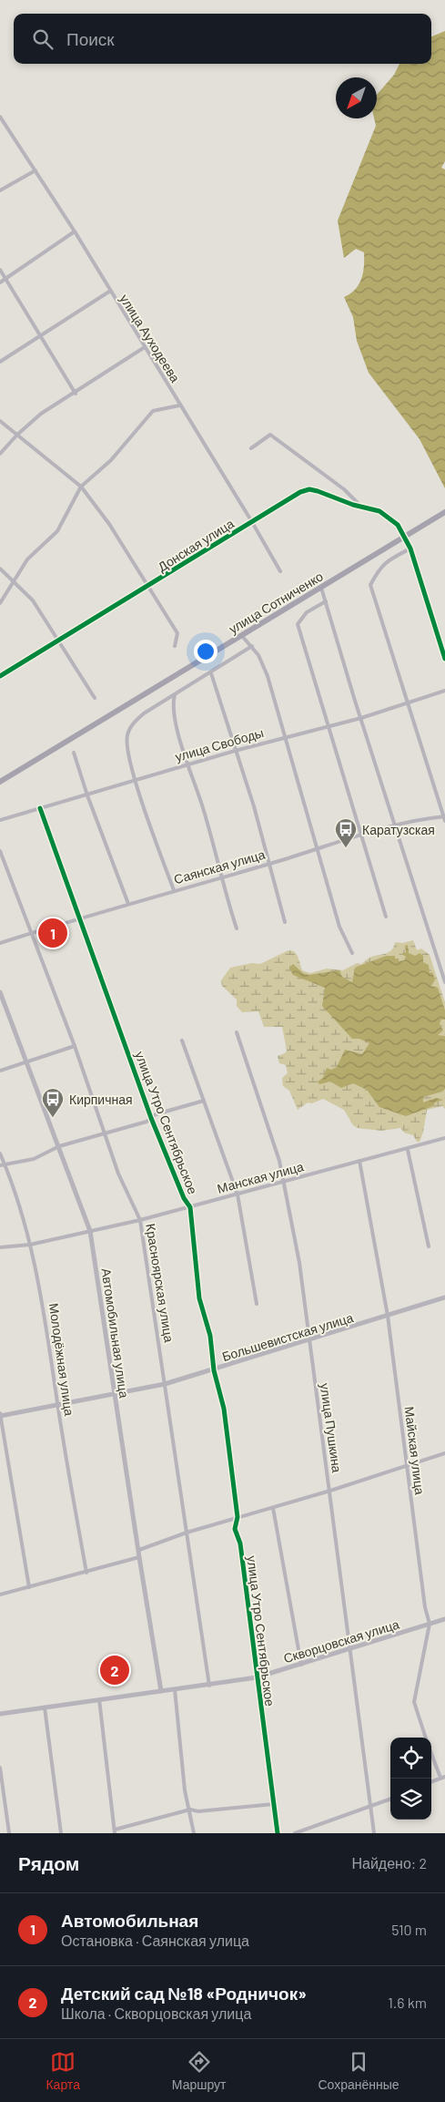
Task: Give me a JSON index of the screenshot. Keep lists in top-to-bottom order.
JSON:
{
  "streets": {
    "main road": ["улица Сотниченко"],
    "street": [
      "улица Ауходеева",
      "Донская улица",
      "улица Свободы",
      "Саянская улица",
      "улица Утро Сентябрьское",
      "Манская улица",
      "Красноярская улица",
      "Автомобильная улица",
      "Большевистская улица",
      "Молодёжная улица",
      "улица Пушкина",
      "Майская улица",
      "Скворцовская улица"
    ]
  },
  "crossings": [
    ["улица Ауходеева", "Донская улица"],
    ["Донская улица", "улица Сотниченко"],
    ["улица Свободы", "улица Утро Сентябрьское"],
    ["Саянская улица", "улица Утро Сентябрьское"],
    ["Саянская улица", "Красноярская улица"],
    ["улица Утро Сентябрьское", "Манская улица"],
    ["улица Утро Сентябрьское", "Большевистская улица"],
    ["улица Утро Сентябрьское", "Скворцовская улица"],
    ["Манская улица", "Красноярская улица"],
    ["Манская улица", "Автомобильная улица"],
    ["Манская улица", "Молодёжная улица"],
    ["Манская улица", "улица Пушкина"],
    ["Манская улица", "Майская улица"],
    ["Красноярская улица", "Большевистская улица"],
    ["Красноярская улица", "Скворцовская улица"],
    ["Автомобильная улица", "Большевистская улица"],
    ["Автомобильная улица", "Скворцовская улица"],
    ["Большевистская улица", "Молодёжная улица"],
    ["Большевистская улица", "улица Пушкина"],
    ["Большевистская улица", "Майская улица"],
    ["улица Пушкина", "Скворцовская улица"],
    ["Майская улица", "Скворцовская улица"]
  ],
  "places": {
    "bus stop": ["Каратузская", "Кирпичная"]
  },
  "north": "bottom left",
  "page": {
    "search": "Поиск",
    "pins": ["1", "2"],
    "heading": ["Рядом", "Найдено: 2"],
    "list": [
      {
        "mark": "1",
        "name": "Автомобильная",
        "note": "Остановка · Саянская улица",
        "value": "510 m"
      },
      {
        "mark": "2",
        "name": "Детский сад №18 «Родничок»",
        "note": "Школа · Скворцовская улица",
        "value": "1.6 km"
      }
    ],
    "nav": ["Карта", "Маршрут", "Сохранённые"]
  }
}
